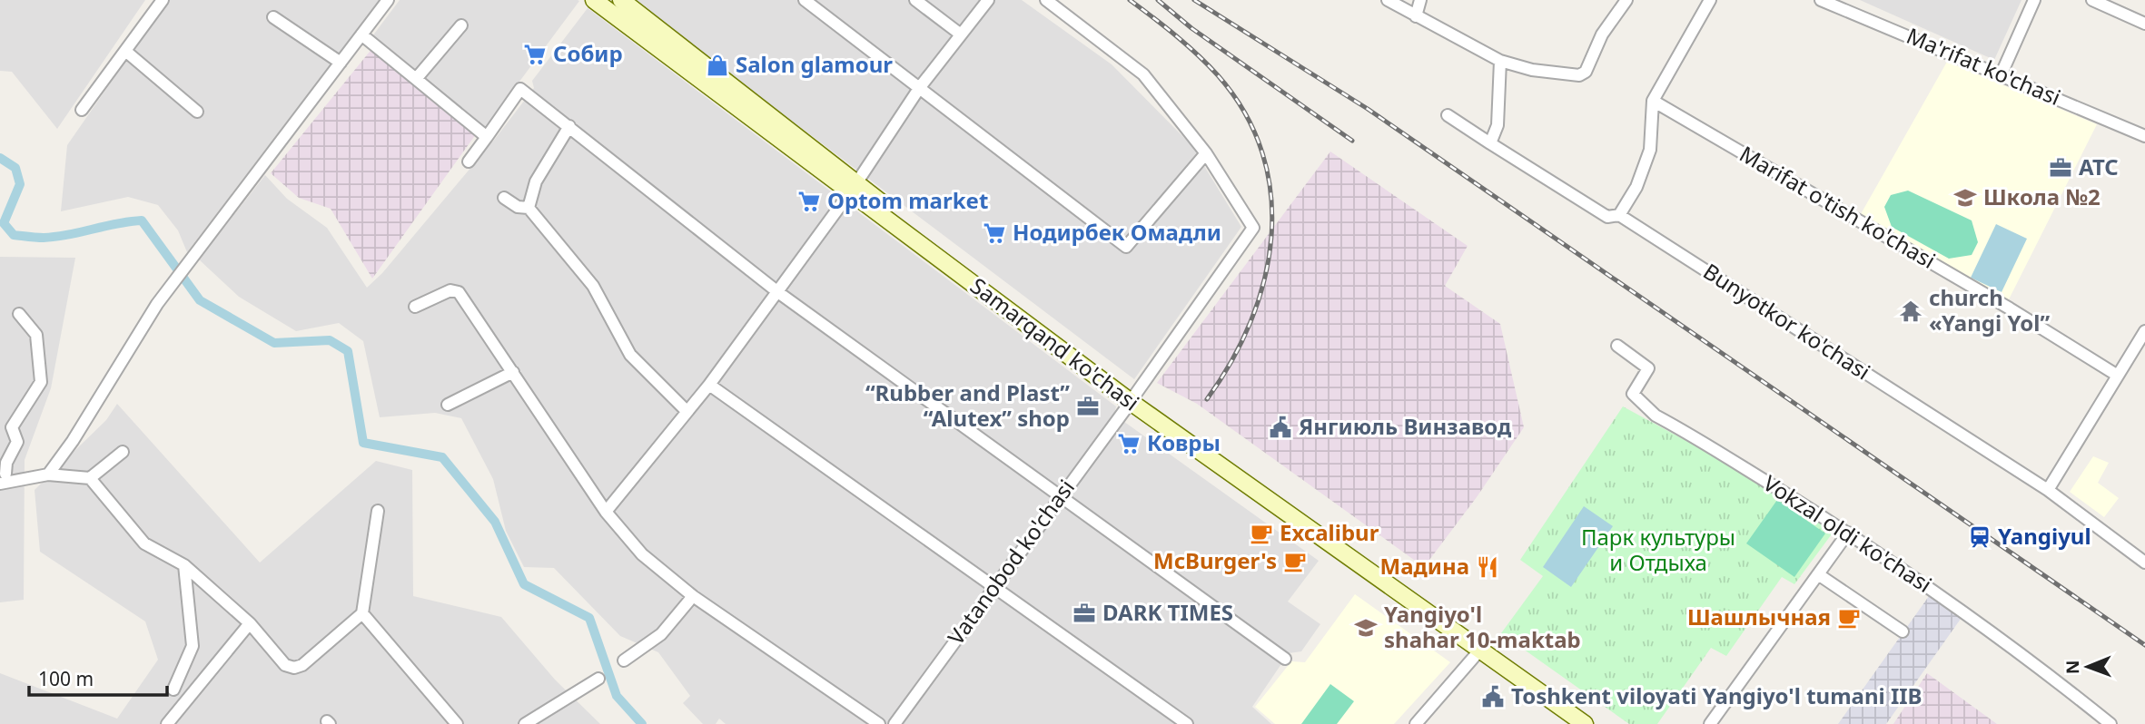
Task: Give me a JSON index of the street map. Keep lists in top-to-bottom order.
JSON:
{
  "streets": {
    "main road": ["Samarqand ko'chasi"],
    "street": [
      "Ma'rifat ko'chasi",
      "Marifat o'tish ko'chasi",
      "Bunyotkor ko'chasi",
      "Vokzal oldi ko'chasi",
      "Vatanobod ko'chasi"
    ]
  },
  "crossings": [
    ["Samarqand ko'chasi", "Vatanobod ko'chasi"]
  ],
  "parks": ["Парк культуры и Отдыха"],
  "places": {
    "supermarket": [
      "Собир",
      "Optom market",
      "Нодирбек Омадли",
      "Ковры"
    ],
    "shop": ["Salon glamour"],
    "office": ["АТС", "“Rubber and Plast” “Alutex” shop", "DARK TIMES"],
    "school or university": ["Школа №2", "Yangiyo'l shahar 10-maktab"],
    "temple": ["church «Yangi Yol”"],
    "public building": ["Янгиюль Винзавод", "Toshkent viloyati Yangiyo'l tumani IIB"],
    "cafe": ["Excalibur", "McBurger's", "Шашлычная"],
    "station": ["Yangiyul"],
    "restaurant": ["Мадина"]
  },
  "scale_bar": "100 m",
  "north": "left"
}
